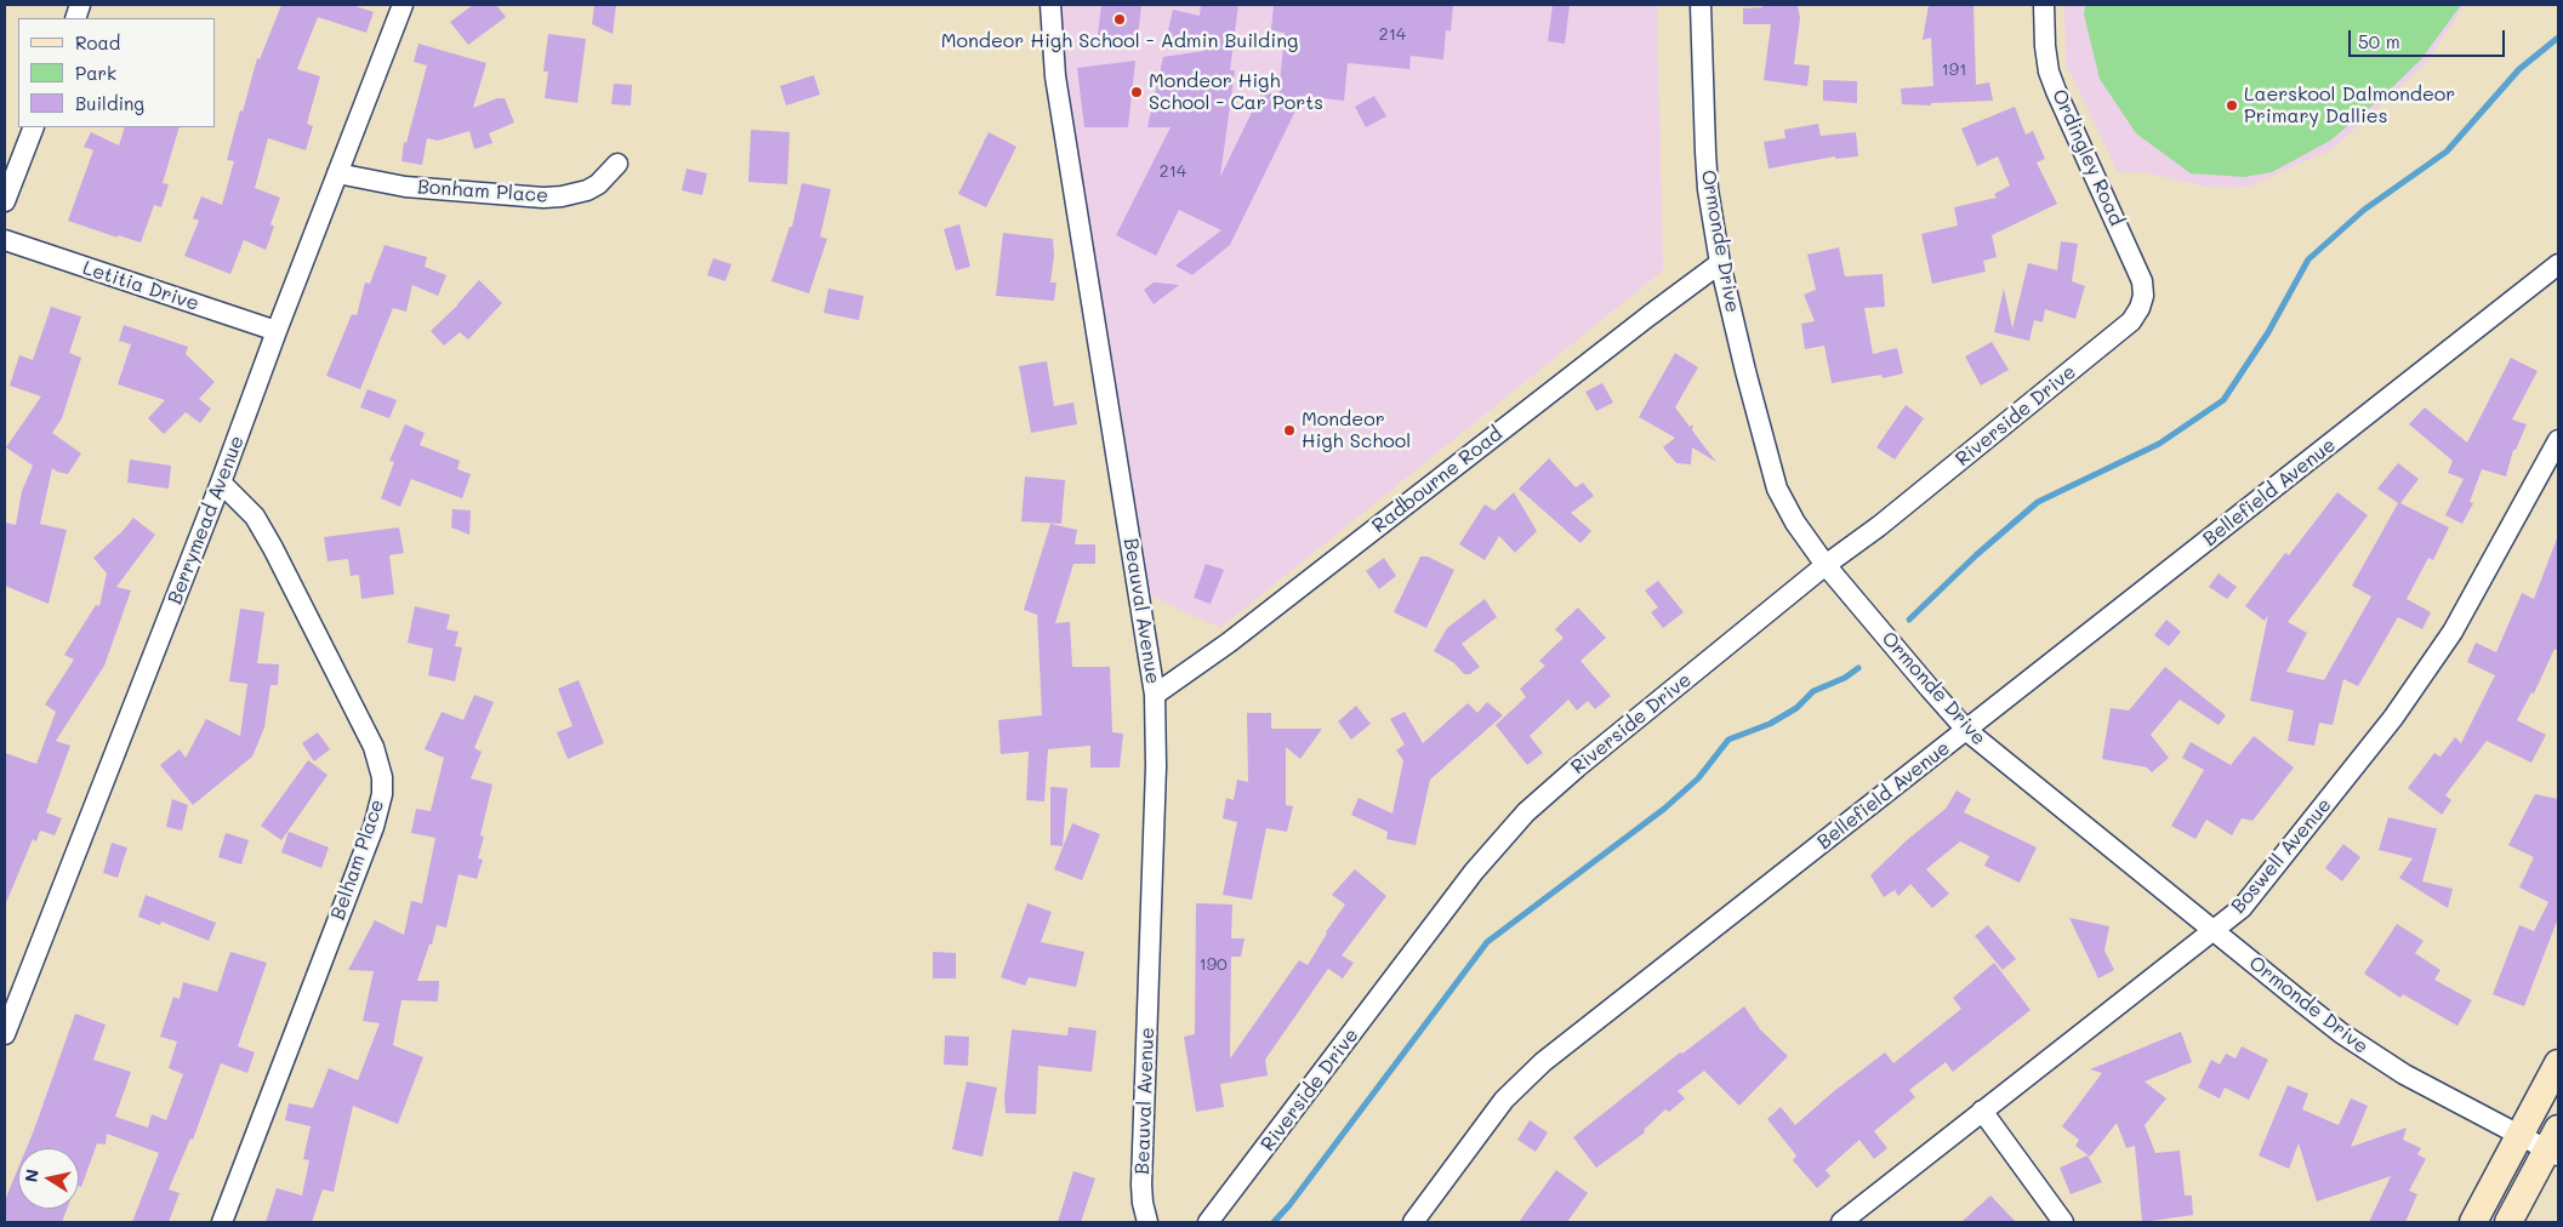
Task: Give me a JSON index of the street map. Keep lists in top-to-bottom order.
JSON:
{
  "streets": {
    "street": [
      "Ordingley Road",
      "Bonham Place",
      "Ormonde Drive",
      "Letitia Drive",
      "Riverside Drive",
      "Radbourne Road",
      "Bellefield Avenue",
      "Berrymead Avenue",
      "Beauval Avenue",
      "Boswell Avenue",
      "Belham Place"
    ]
  },
  "crossings": [
    ["Ordingley Road", "Riverside Drive"],
    ["Bonham Place", "Berrymead Avenue"],
    ["Ormonde Drive", "Riverside Drive"],
    ["Ormonde Drive", "Radbourne Road"],
    ["Ormonde Drive", "Bellefield Avenue"],
    ["Ormonde Drive", "Boswell Avenue"],
    ["Letitia Drive", "Berrymead Avenue"],
    ["Radbourne Road", "Beauval Avenue"],
    ["Berrymead Avenue", "Belham Place"]
  ],
  "places": [
    "Mondeor High School - Admin Building",
    "Mondeor High School - Car Ports",
    "Laerskool Dalmondeor Primary Dallies",
    "Mondeor High School"
  ],
  "house_numbers": [
    "214",
    "191",
    "214",
    "190"
  ],
  "legend": ["Road", "Park", "Building"],
  "scale_bar": "50 m",
  "north": "left"
}
